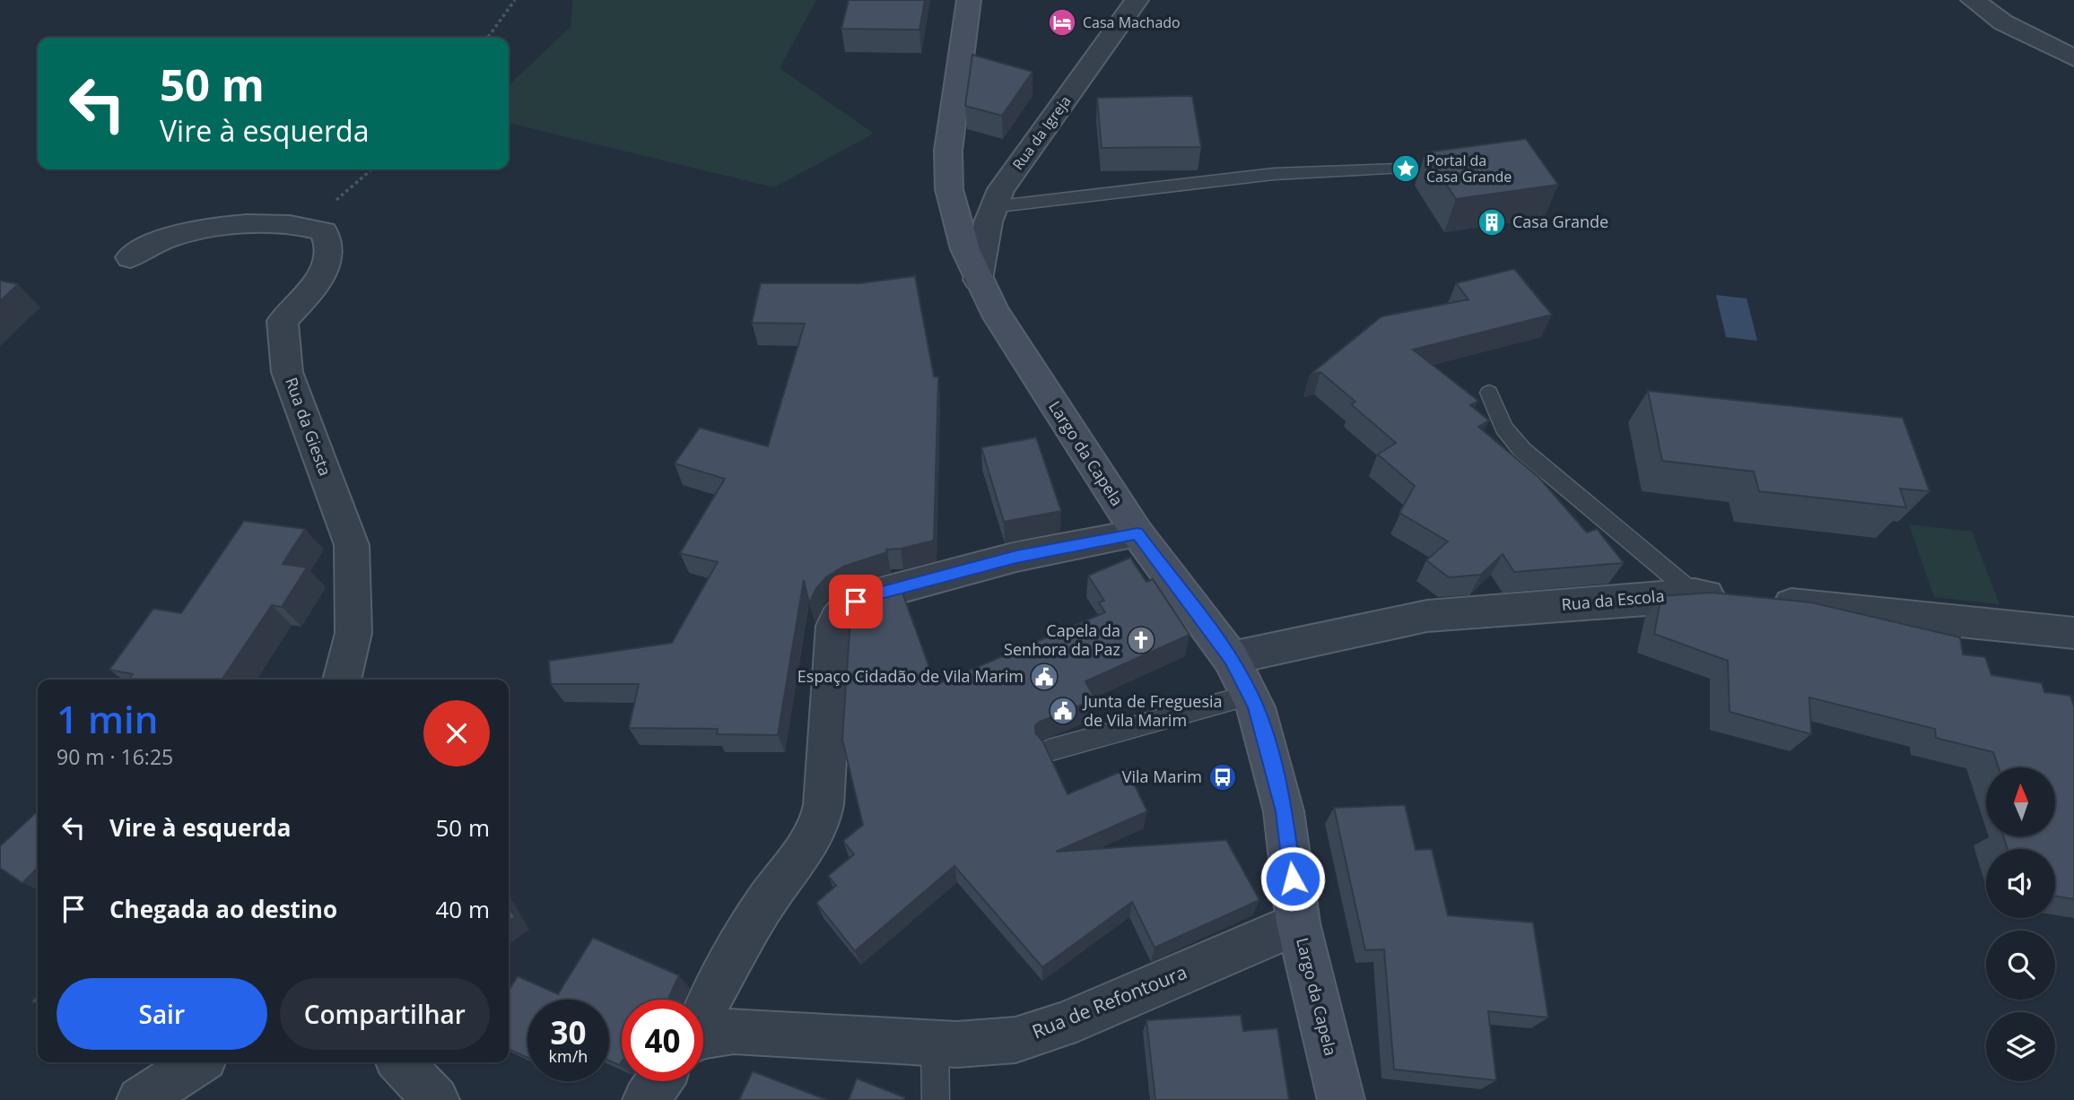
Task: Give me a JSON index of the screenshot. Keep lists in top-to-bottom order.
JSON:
{
  "streets": {
    "street": [
      "Rua da Igreja",
      "Rua da Giesta",
      "Largo da Capela",
      "Rua da Escola",
      "Rua de Refontoura"
    ]
  },
  "crossings": [
    ["Rua da Igreja", "Largo da Capela"],
    ["Largo da Capela", "Rua da Escola"],
    ["Largo da Capela", "Rua de Refontoura"]
  ],
  "places": {
    "hotel": ["Casa Machado"],
    "place": ["Portal da Casa Grande"],
    "building": ["Casa Grande"],
    "church": ["Capela da Senhora da Paz"],
    "public building": ["Espaço Cidadão de Vila Marim", "Junta de Freguesia de Vila Marim"],
    "bus stop": ["Vila Marim"]
  },
  "north": "top",
  "page": {
    "turn": ["50 m", "Vire à esquerda"],
    "heading": ["1 min", "90 m · 16:25"],
    "list": [
      {
        "name": "Vire à esquerda",
        "value": "50 m"
      },
      {
        "name": "Chegada ao destino",
        "value": "40 m"
      }
    ],
    "buttons": ["Sair", "Compartilhar"],
    "speed": "30 km/h",
    "limit": "40"
  }
}
